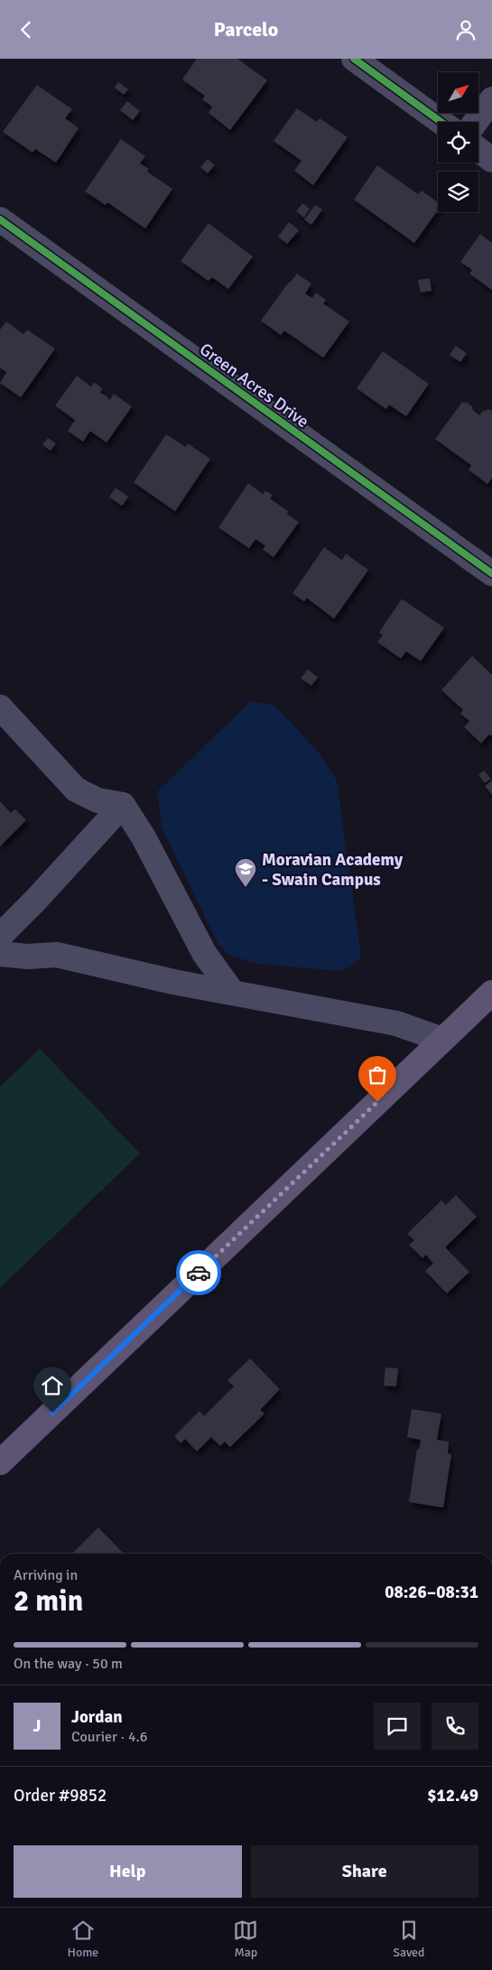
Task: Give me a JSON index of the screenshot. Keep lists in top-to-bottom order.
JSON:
{
  "streets": {
    "street": ["Green Acres Drive"]
  },
  "places": {
    "school or university": ["Moravian Academy - Swain Campus"]
  },
  "north": "top right",
  "page": {
    "header": "Parcelo",
    "heading": ["2 min", "Arriving in", "08:26–08:31"],
    "panel": [
      "Jordan",
      "Courier · 4.6",
      "Order #9852",
      "$12.49"
    ],
    "bar": "On the way · 50 m",
    "round": "J",
    "buttons": ["Help", "Share"],
    "tabs": ["Home", "Map", "Saved"]
  }
}
